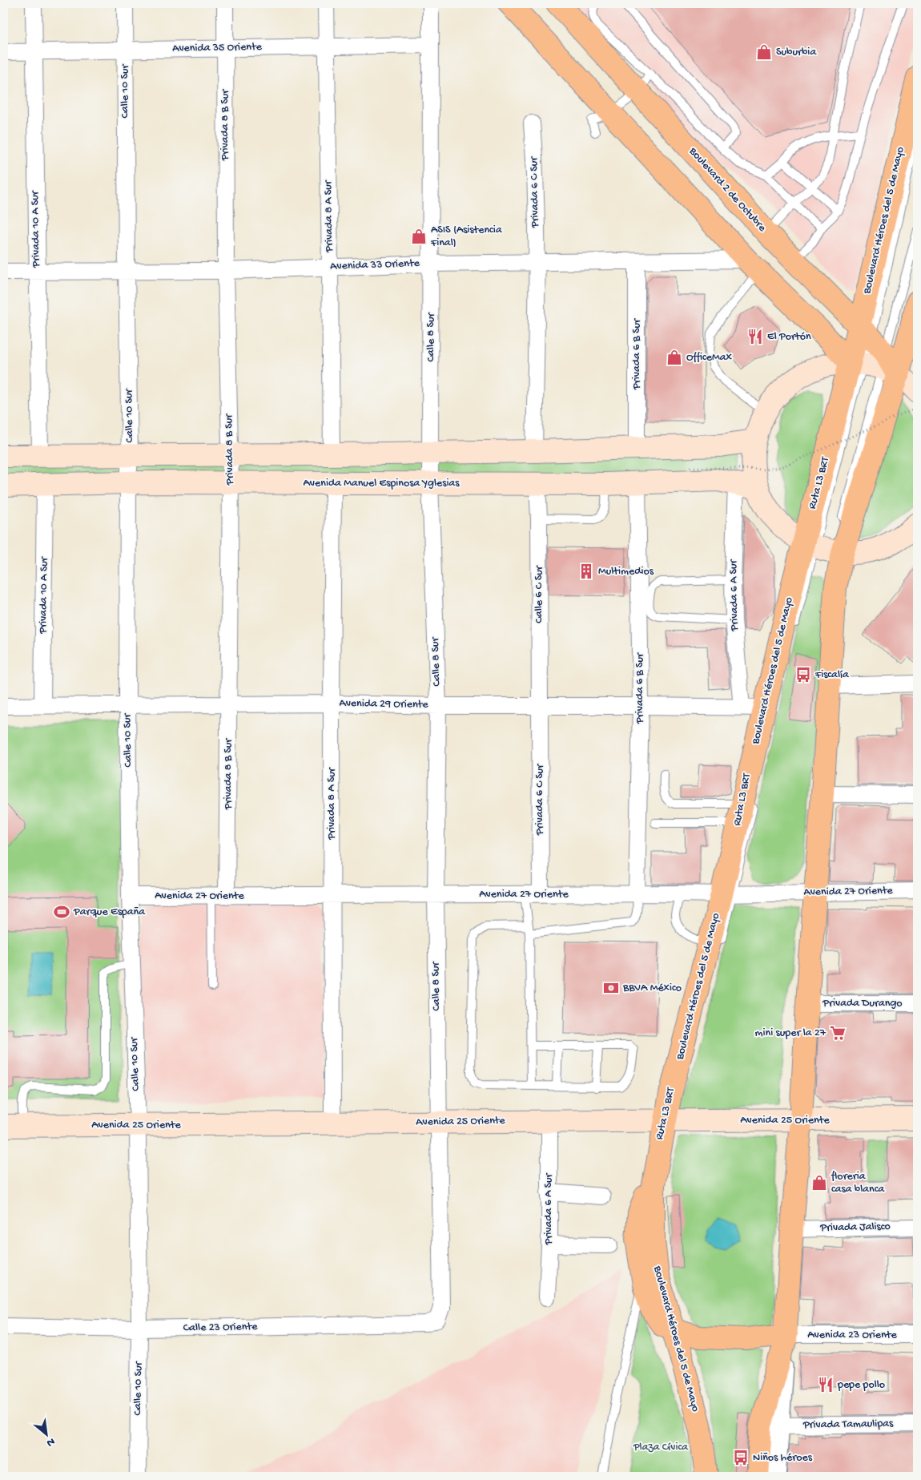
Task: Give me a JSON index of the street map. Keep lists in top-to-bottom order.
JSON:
{
  "streets": {
    "main road": [
      "Boulevard 2 de Octubre",
      "Boulevard Héroes del 5 de Mayo",
      "Avenida Manuel Espinosa Yglesias",
      "Avenida 25 Oriente"
    ],
    "street": [
      "Avenida 35 Oriente",
      "Calle 10 Sur",
      "Privada 8 B Sur",
      "Privada 6 C Sur",
      "Privada 8 A Sur",
      "Privada 10 A Sur",
      "Avenida 33 Oriente",
      "Calle 8 Sur",
      "Privada 6 B Sur",
      "Calle 6 C Sur",
      "Privada 6 A Sur",
      "Avenida 29 Oriente",
      "Avenida 27 Oriente",
      "Privada Durango",
      "Privada Jalisco",
      "Calle 23 Oriente",
      "Avenida 23 Oriente",
      "Privada Tamaulipas"
    ],
    "lane": ["Ruta L3 BRT"]
  },
  "crossings": [
    ["Avenida 35 Oriente", "Calle 10 Sur"],
    ["Avenida 35 Oriente", "Privada 8 B Sur"],
    ["Avenida 35 Oriente", "Privada 8 A Sur"],
    ["Avenida 35 Oriente", "Privada 10 A Sur"],
    ["Avenida 35 Oriente", "Calle 8 Sur"],
    ["Calle 10 Sur", "Avenida 33 Oriente"],
    ["Calle 10 Sur", "Avenida Manuel Espinosa Yglesias"],
    ["Calle 10 Sur", "Avenida 29 Oriente"],
    ["Calle 10 Sur", "Avenida 27 Oriente"],
    ["Calle 10 Sur", "Avenida 25 Oriente"],
    ["Calle 10 Sur", "Calle 23 Oriente"],
    ["Privada 8 B Sur", "Avenida 33 Oriente"],
    ["Privada 8 B Sur", "Avenida Manuel Espinosa Yglesias"],
    ["Privada 8 B Sur", "Avenida 29 Oriente"],
    ["Privada 8 B Sur", "Avenida 27 Oriente"],
    ["Boulevard 2 de Octubre", "Boulevard Héroes del 5 de Mayo"],
    ["Privada 6 C Sur", "Avenida 33 Oriente"],
    ["Privada 6 C Sur", "Calle 6 C Sur"],
    ["Privada 6 C Sur", "Avenida 29 Oriente"],
    ["Privada 6 C Sur", "Avenida 27 Oriente"],
    ["Privada 8 A Sur", "Avenida 33 Oriente"],
    ["Privada 8 A Sur", "Avenida Manuel Espinosa Yglesias"],
    ["Privada 8 A Sur", "Avenida 29 Oriente"],
    ["Privada 8 A Sur", "Avenida 27 Oriente"],
    ["Privada 8 A Sur", "Avenida 25 Oriente"],
    ["Boulevard Héroes del 5 de Mayo", "Ruta L3 BRT"],
    ["Boulevard Héroes del 5 de Mayo", "Avenida 29 Oriente"],
    ["Boulevard Héroes del 5 de Mayo", "Avenida 27 Oriente"],
    ["Boulevard Héroes del 5 de Mayo", "Privada Durango"],
    ["Boulevard Héroes del 5 de Mayo", "Avenida 25 Oriente"],
    ["Boulevard Héroes del 5 de Mayo", "Privada Jalisco"],
    ["Boulevard Héroes del 5 de Mayo", "Avenida 23 Oriente"],
    ["Boulevard Héroes del 5 de Mayo", "Privada Tamaulipas"],
    ["Privada 10 A Sur", "Avenida 33 Oriente"],
    ["Privada 10 A Sur", "Avenida Manuel Espinosa Yglesias"],
    ["Privada 10 A Sur", "Avenida 29 Oriente"],
    ["Avenida 33 Oriente", "Calle 8 Sur"],
    ["Avenida 33 Oriente", "Privada 6 B Sur"],
    ["Calle 8 Sur", "Avenida Manuel Espinosa Yglesias"],
    ["Calle 8 Sur", "Avenida 29 Oriente"],
    ["Calle 8 Sur", "Avenida 27 Oriente"],
    ["Calle 8 Sur", "Avenida 25 Oriente"],
    ["Calle 8 Sur", "Calle 23 Oriente"],
    ["Privada 6 B Sur", "Avenida Manuel Espinosa Yglesias"],
    ["Privada 6 B Sur", "Avenida 29 Oriente"],
    ["Privada 6 B Sur", "Avenida 27 Oriente"],
    ["Avenida Manuel Espinosa Yglesias", "Calle 6 C Sur"],
    ["Avenida Manuel Espinosa Yglesias", "Privada 6 A Sur"],
    ["Ruta L3 BRT", "Avenida 27 Oriente"],
    ["Calle 6 C Sur", "Avenida 29 Oriente"],
    ["Privada 6 A Sur", "Avenida 29 Oriente"],
    ["Privada 6 A Sur", "Avenida 25 Oriente"]
  ],
  "parks": ["Plaza Cívica"],
  "places": {
    "shop": [
      "Suburbia",
      "ASIS (Asistencia Final)",
      "OfficeMax",
      "floreria casa blanca"
    ],
    "restaurant": ["El Portón", "pepe pollo"],
    "building": ["Multimedios"],
    "bus stop": ["Fiscalía", "Niños héroes"],
    "sports": ["Parque España"],
    "bank": ["BBVA México"],
    "supermarket": ["mini super la 27"]
  },
  "north": "bottom right"
}
